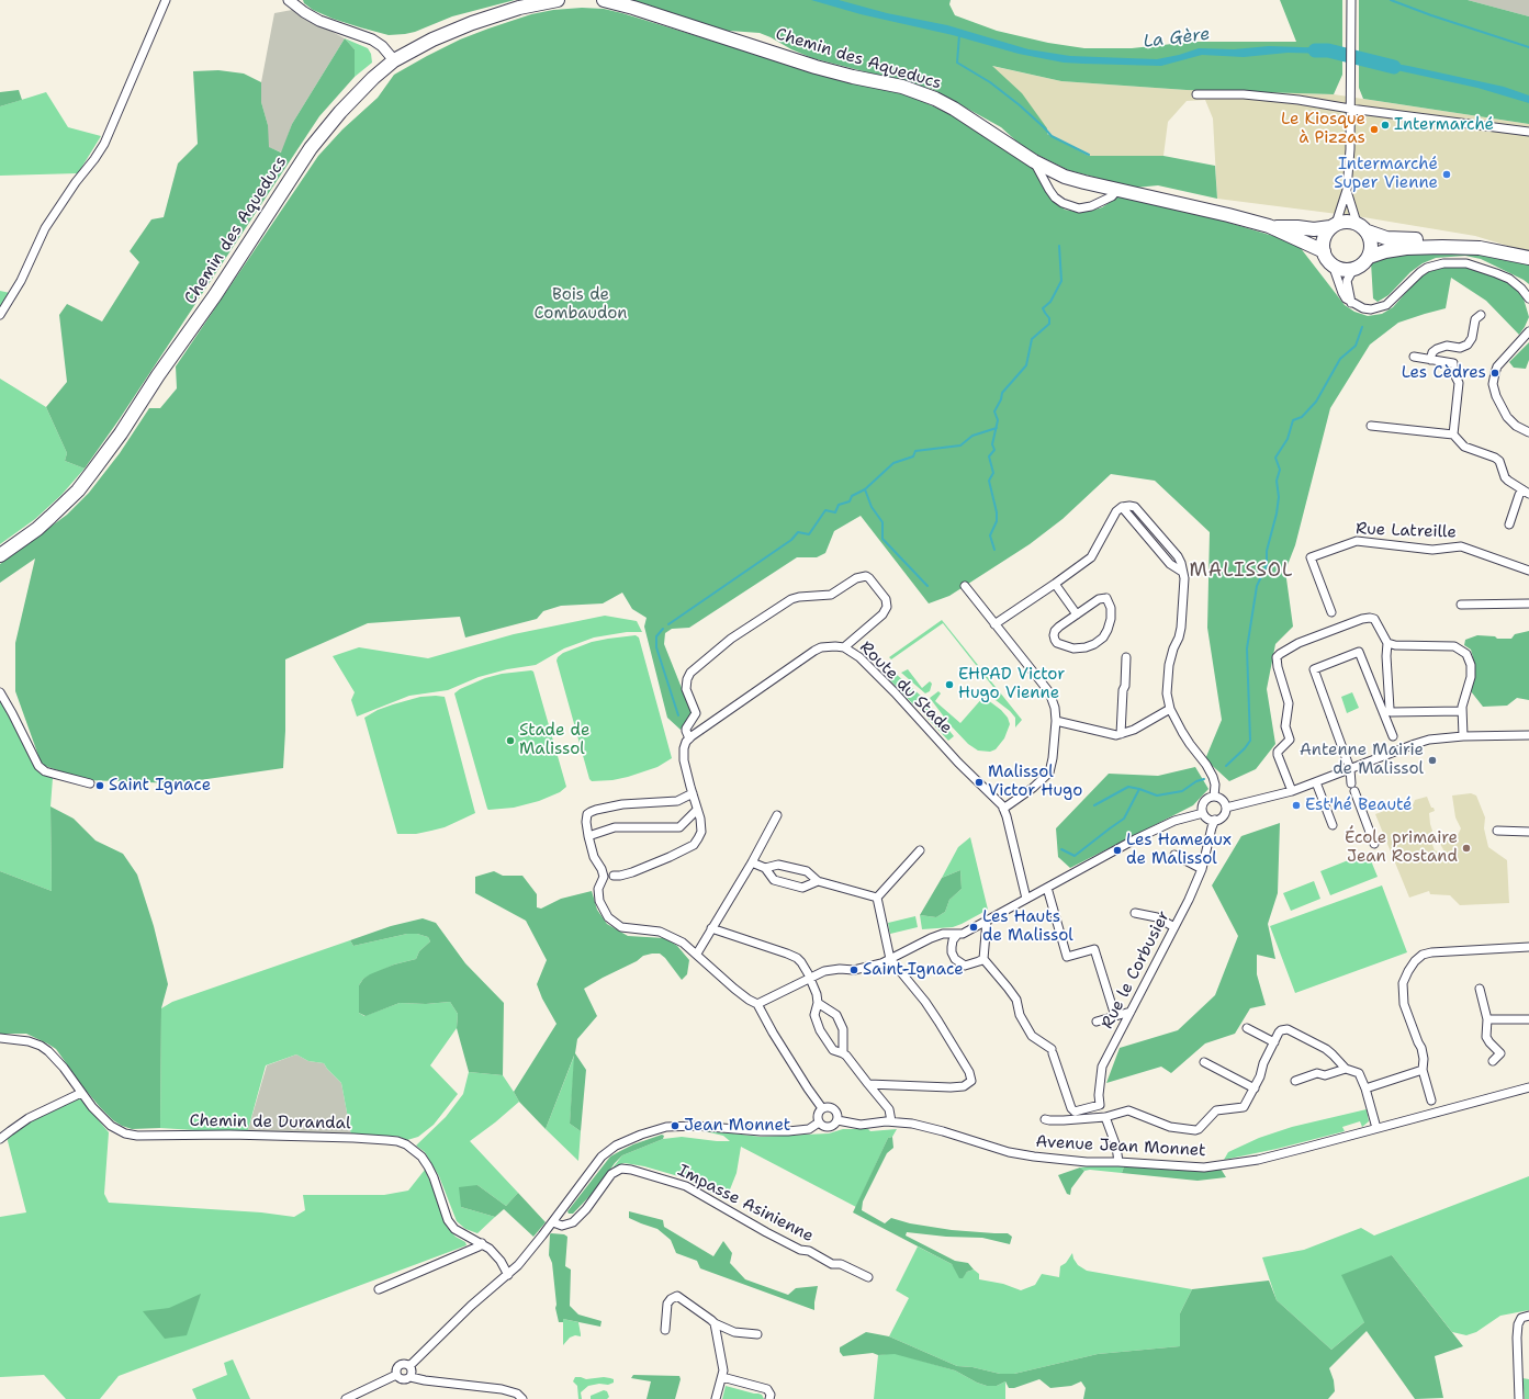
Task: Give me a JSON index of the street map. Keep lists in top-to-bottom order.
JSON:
{
  "streets": {
    "main road": ["Chemin des Aqueducs"],
    "street": [
      "Rue Latreille",
      "Route du Stade",
      "Rue le Corbusier",
      "Chemin de Durandal",
      "Avenue Jean Monnet",
      "Impasse Asinienne"
    ]
  },
  "districts": ["MALISSOL"],
  "water": ["La Gère"],
  "parks": ["Bois de Combaudon"],
  "places": [
    "Intermarché",
    "Le Kiosque à Pizzas",
    "Intermarché Super Vienne",
    "Les Cèdres",
    "EHPAD Victor Hugo Vienne",
    "Stade de Malissol",
    "Antenne Mairie de Malissol",
    "Malissol Victor Hugo",
    "Saint Ignace",
    "Est'hé Beauté",
    "École primaire Jean Rostand",
    "Les Hameaux de Malissol",
    "Les Hauts de Malissol",
    "Saint-Ignace",
    "Jean Monnet"
  ]
}
